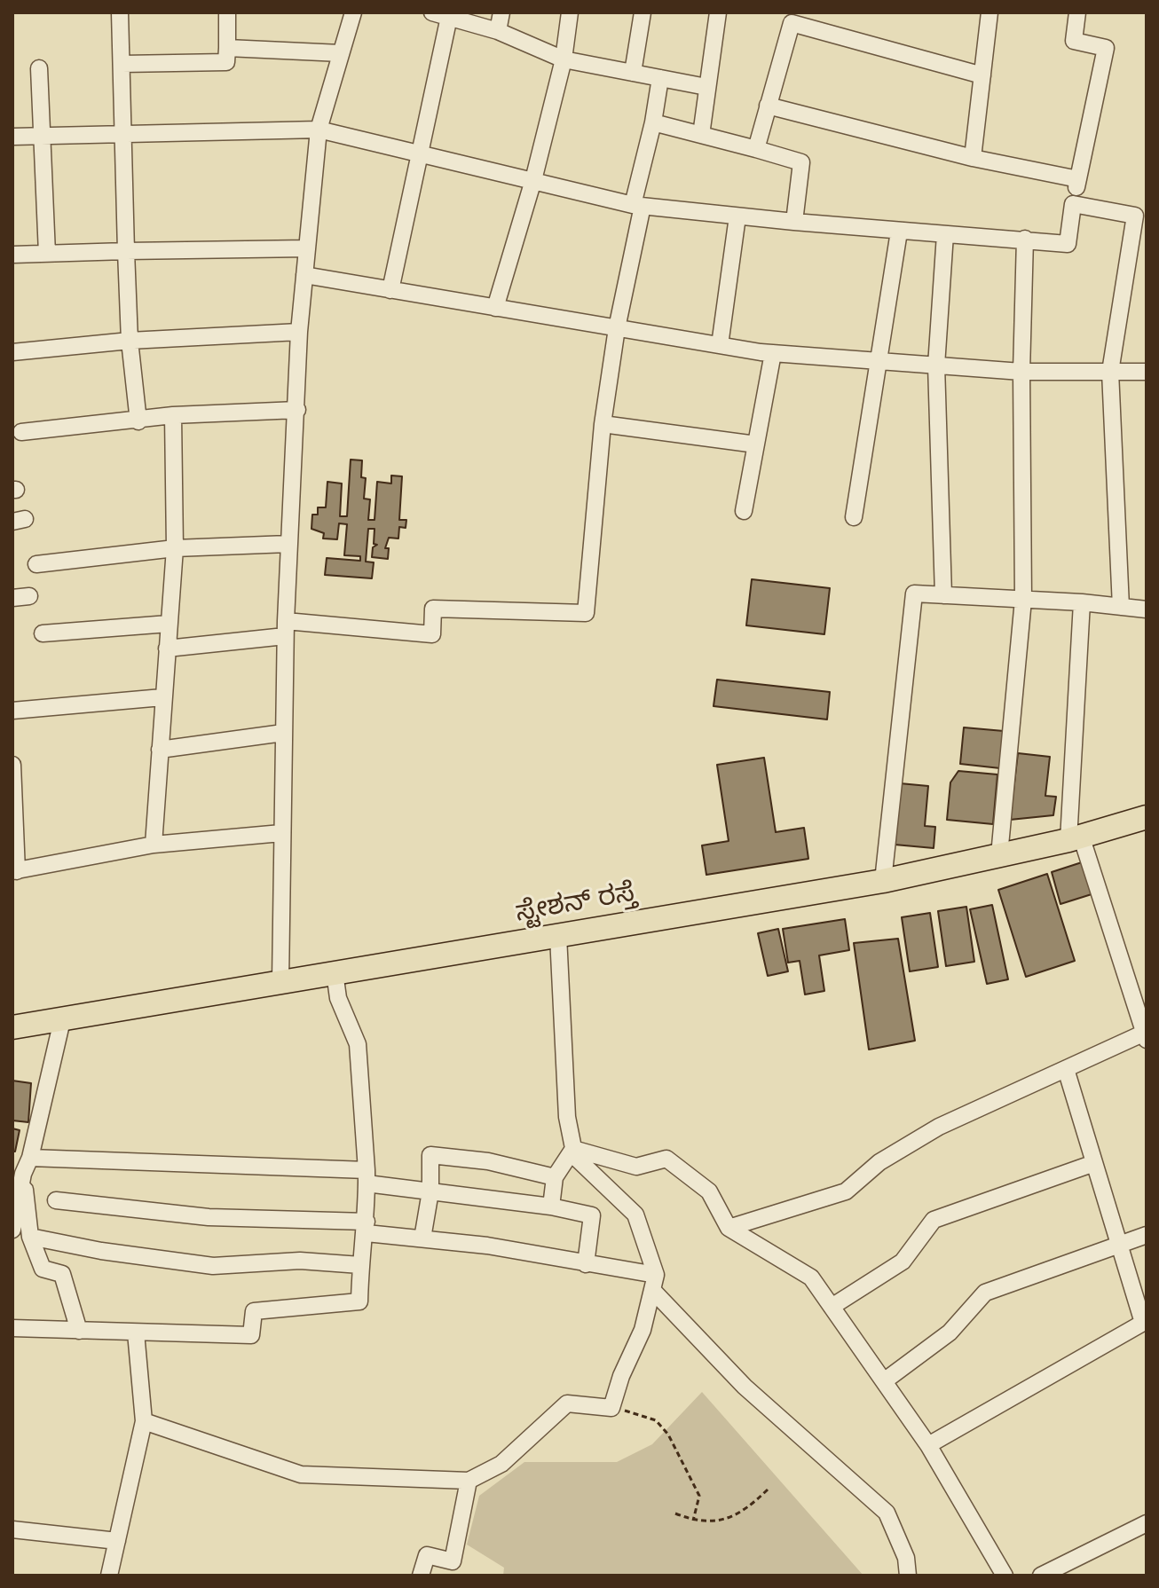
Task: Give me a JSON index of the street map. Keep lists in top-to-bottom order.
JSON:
{
  "streets": {
    "highway": ["ಸ್ಟೇಶನ್ ರಸ್ತೆ"]
  }
}
